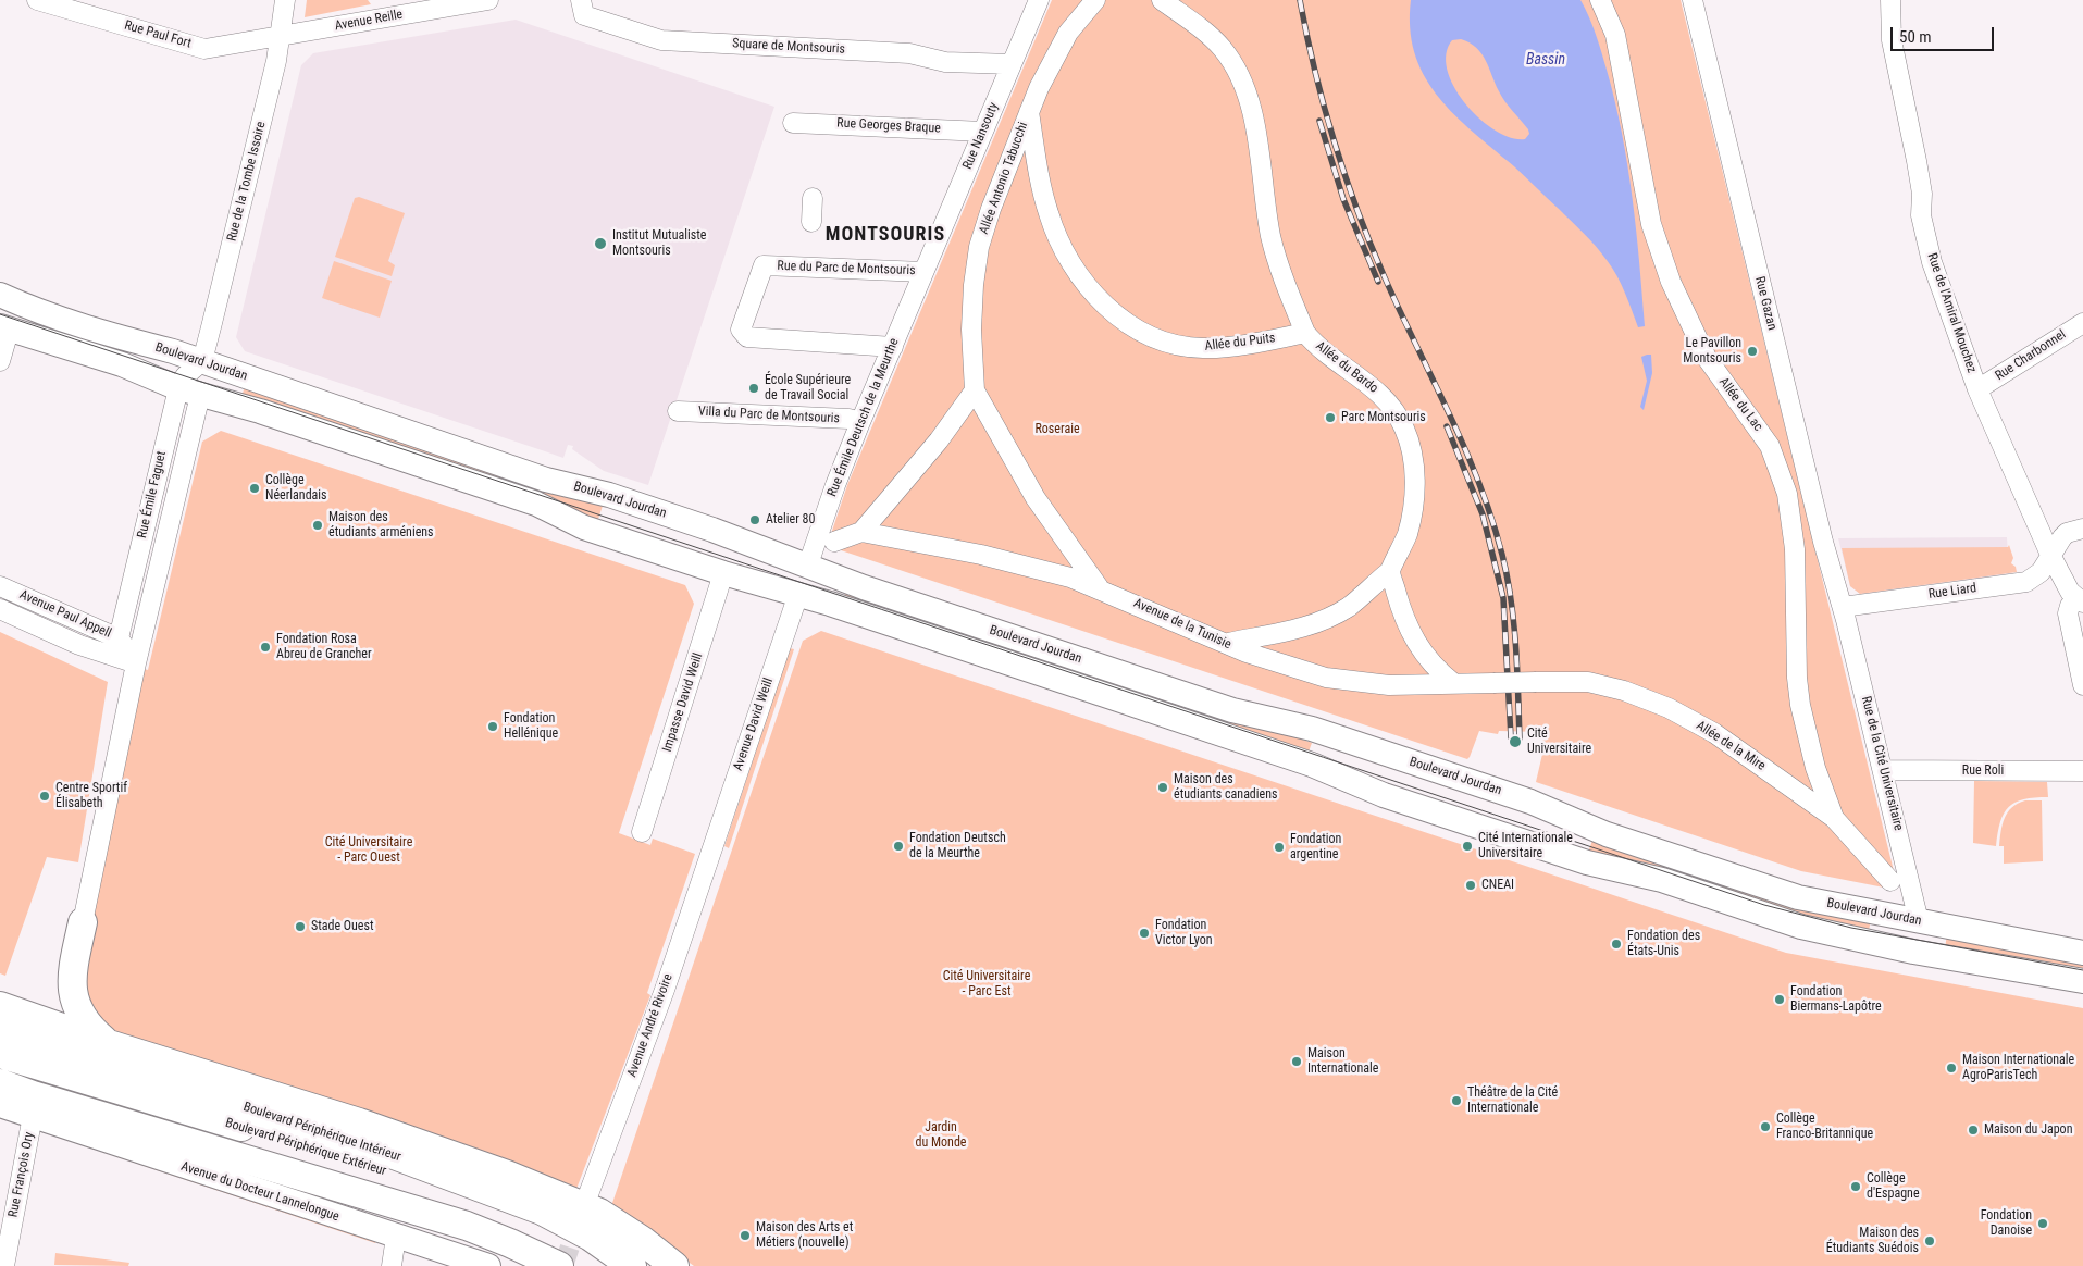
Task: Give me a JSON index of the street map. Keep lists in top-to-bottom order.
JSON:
{
  "streets": {
    "highway": ["Boulevard Périphérique Intérieur", "Boulevard Périphérique Extérieur"],
    "main road": ["Boulevard Jourdan", "Avenue du Docteur Lannelongue"],
    "street": [
      "Avenue Reille",
      "Rue Paul Fort",
      "Square de Montsouris",
      "Rue Georges Braque",
      "Rue Nansouty",
      "Allée Antonio Tabucchi",
      "Rue de la Tombe Issoire",
      "Rue du Parc de Montsouris",
      "Rue Gazan",
      "Rue de l'Amiral Mouchez",
      "Allée du Puits",
      "Rue Charbonnel",
      "Allée du Bardo",
      "Allée du Lac",
      "Villa du Parc de Montsouris",
      "Rue Émile Deutsch de la Meurthe",
      "Rue Émile Faguet",
      "Rue Liard",
      "Avenue Paul Appell",
      "Avenue de la Tunisie",
      "Impasse David Weill",
      "Avenue David Weill",
      "Allée de la Mire",
      "Rue de la Cité Universitaire",
      "Rue Roli",
      "Avenue André Rivoire",
      "Rue François Ory"
    ]
  },
  "crossings": [
    ["Avenue Reille", "Rue Paul Fort"],
    ["Avenue Reille", "Rue de la Tombe Issoire"],
    ["Rue Paul Fort", "Rue de la Tombe Issoire"],
    ["Square de Montsouris", "Rue Nansouty"],
    ["Rue Georges Braque", "Rue Nansouty"],
    ["Rue Nansouty", "Rue du Parc de Montsouris"],
    ["Rue Nansouty", "Rue Émile Deutsch de la Meurthe"],
    ["Allée Antonio Tabucchi", "Allée du Puits"],
    ["Rue de la Tombe Issoire", "Boulevard Jourdan"],
    ["Rue de la Tombe Issoire", "Rue Émile Faguet"],
    ["Rue du Parc de Montsouris", "Rue Émile Deutsch de la Meurthe"],
    ["Rue Gazan", "Rue Liard"],
    ["Rue Gazan", "Rue de la Cité Universitaire"],
    ["Rue de l'Amiral Mouchez", "Rue Charbonnel"],
    ["Rue de l'Amiral Mouchez", "Rue Liard"],
    ["Allée du Puits", "Allée du Bardo"],
    ["Boulevard Jourdan", "Rue Émile Deutsch de la Meurthe"],
    ["Boulevard Jourdan", "Rue Émile Faguet"],
    ["Boulevard Jourdan", "Impasse David Weill"],
    ["Boulevard Jourdan", "Avenue David Weill"],
    ["Boulevard Jourdan", "Rue de la Cité Universitaire"],
    ["Allée du Lac", "Allée de la Mire"],
    ["Villa du Parc de Montsouris", "Rue Émile Deutsch de la Meurthe"],
    ["Rue Émile Faguet", "Avenue Paul Appell"],
    ["Rue Liard", "Rue de la Cité Universitaire"],
    ["Avenue de la Tunisie", "Allée de la Mire"],
    ["Avenue David Weill", "Avenue André Rivoire"],
    ["Rue de la Cité Universitaire", "Rue Roli"],
    ["Rue François Ory", "Avenue du Docteur Lannelongue"]
  ],
  "districts": ["MONTSOURIS"],
  "water": ["Bassin"],
  "parks": [
    "Roseraie",
    "Cité Universitaire - Parc Ouest",
    "Cité Universitaire - Parc Est",
    "Jardin du Monde"
  ],
  "places": [
    "Institut Mutualiste Montsouris",
    "Le Pavillon Montsouris",
    "École Supérieure de Travail Social",
    "Parc Montsouris",
    "Collège Néerlandais",
    "Atelier 80",
    "Maison des étudiants arméniens",
    "Fondation Rosa Abreu de Grancher",
    "Fondation Hellénique",
    "Cité Universitaire",
    "Maison des étudiants canadiens",
    "Centre Sportif Élisabeth",
    "Fondation Deutsch de la Meurthe",
    "Cité Internationale Universitaire",
    "Fondation argentine",
    "CNEAI",
    "Stade Ouest",
    "Fondation Victor Lyon",
    "Fondation des États-Unis",
    "Fondation Biermans-Lapôtre",
    "Maison Internationale",
    "Maison Internationale AgroParisTech",
    "Théâtre de la Cité Internationale",
    "Collège Franco-Britannique",
    "Maison du Japon",
    "Collège d'Espagne",
    "Fondation Danoise",
    "Maison des Arts et Métiers (nouvelle)",
    "Maison des Étudiants Suédois"
  ],
  "scale_bar": "50 m"
}
